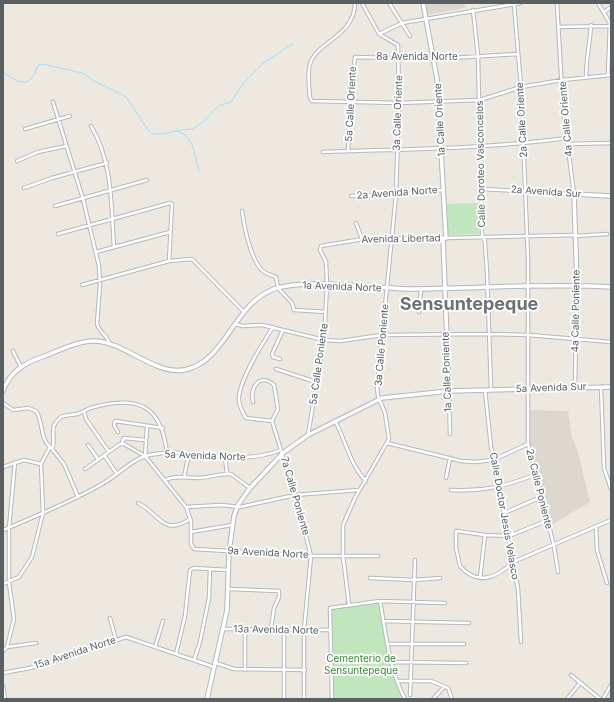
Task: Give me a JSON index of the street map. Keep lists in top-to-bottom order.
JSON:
{
  "streets": {
    "street": [
      "8a Avenida Norte",
      "5a Calle Oriente",
      "3a Calle Oriente",
      "4a Calle Oriente",
      "1a Calle Oriente",
      "2a Calle Oriente",
      "Calle Doroteo Vasconcelos",
      "2a Avenida Sur",
      "2a Avenida Norte",
      "Avenida Libertad",
      "1a Avenida Norte",
      "4a Calle Poniente",
      "3a Calle Poniente",
      "5a Calle Poniente",
      "1a Calle Poniente",
      "5a Avenida Sur",
      "5a Avenida Norte",
      "2a Calle Poniente",
      "7a Calle Poniente",
      "Calle Doctor Jesús Velasco",
      "9a Avenida Norte",
      "13a Avenida Norte",
      "15a Avenida Norte"
    ]
  },
  "crossings": [
    ["8a Avenida Norte", "5a Calle Oriente"],
    ["8a Avenida Norte", "3a Calle Oriente"],
    ["8a Avenida Norte", "1a Calle Oriente"],
    ["8a Avenida Norte", "2a Calle Oriente"],
    ["8a Avenida Norte", "Calle Doroteo Vasconcelos"],
    ["3a Calle Oriente", "2a Avenida Norte"],
    ["3a Calle Oriente", "Avenida Libertad"],
    ["3a Calle Oriente", "3a Calle Poniente"],
    ["4a Calle Oriente", "2a Avenida Sur"],
    ["4a Calle Oriente", "Avenida Libertad"],
    ["4a Calle Oriente", "4a Calle Poniente"],
    ["1a Calle Oriente", "2a Avenida Norte"],
    ["1a Calle Oriente", "Avenida Libertad"],
    ["1a Calle Oriente", "1a Calle Poniente"],
    ["2a Calle Oriente", "2a Avenida Sur"],
    ["2a Calle Oriente", "Avenida Libertad"],
    ["2a Calle Oriente", "2a Calle Poniente"],
    ["Calle Doroteo Vasconcelos", "2a Avenida Sur"],
    ["Calle Doroteo Vasconcelos", "Avenida Libertad"],
    ["Calle Doroteo Vasconcelos", "1a Avenida Norte"],
    ["Calle Doroteo Vasconcelos", "5a Avenida Sur"],
    ["Calle Doroteo Vasconcelos", "5a Avenida Norte"],
    ["Avenida Libertad", "4a Calle Poniente"],
    ["Avenida Libertad", "3a Calle Poniente"],
    ["Avenida Libertad", "5a Calle Poniente"],
    ["Avenida Libertad", "1a Calle Poniente"],
    ["Avenida Libertad", "2a Calle Poniente"],
    ["1a Avenida Norte", "4a Calle Poniente"],
    ["1a Avenida Norte", "3a Calle Poniente"],
    ["1a Avenida Norte", "5a Calle Poniente"],
    ["1a Avenida Norte", "1a Calle Poniente"],
    ["1a Avenida Norte", "2a Calle Poniente"],
    ["4a Calle Poniente", "5a Avenida Sur"],
    ["3a Calle Poniente", "5a Avenida Norte"],
    ["3a Calle Poniente", "9a Avenida Norte"],
    ["5a Calle Poniente", "5a Avenida Norte"],
    ["1a Calle Poniente", "5a Avenida Norte"],
    ["5a Avenida Sur", "5a Avenida Norte"],
    ["5a Avenida Sur", "2a Calle Poniente"],
    ["5a Avenida Norte", "7a Calle Poniente"],
    ["5a Avenida Norte", "Calle Doctor Jesús Velasco"],
    ["7a Calle Poniente", "9a Avenida Norte"],
    ["7a Calle Poniente", "13a Avenida Norte"],
    ["7a Calle Poniente", "15a Avenida Norte"]
  ],
  "districts": ["Sensuntepeque"],
  "parks": ["Cementerio de Sensuntepeque"]
}
